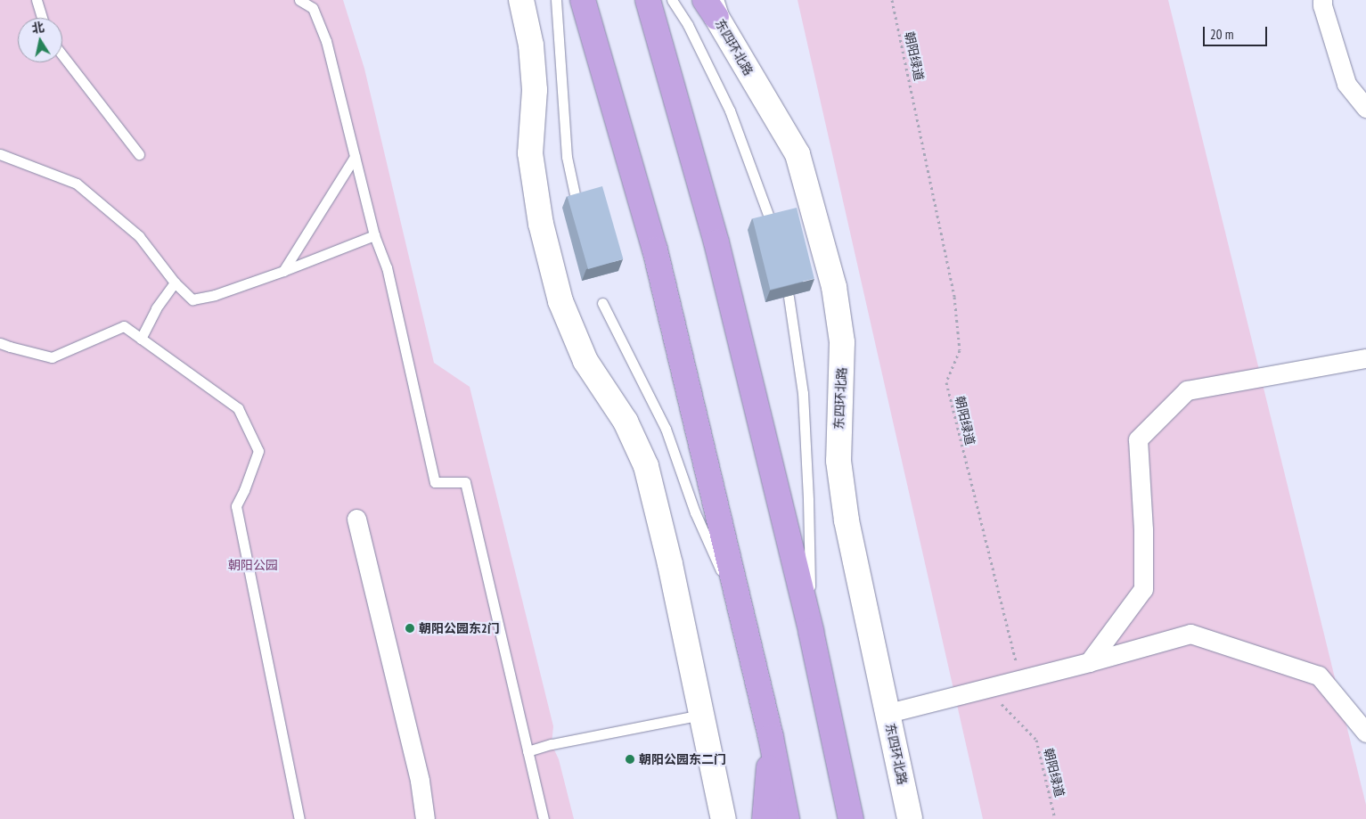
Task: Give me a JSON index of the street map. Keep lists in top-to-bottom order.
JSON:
{
  "streets": {
    "street": ["东四环北路"],
    "path": ["朝阳绿道"]
  },
  "parks": ["朝阳公园"],
  "places": ["朝阳公园东2门", "朝阳公园东二门"],
  "scale_bar": "20 m",
  "north": "top"
}
